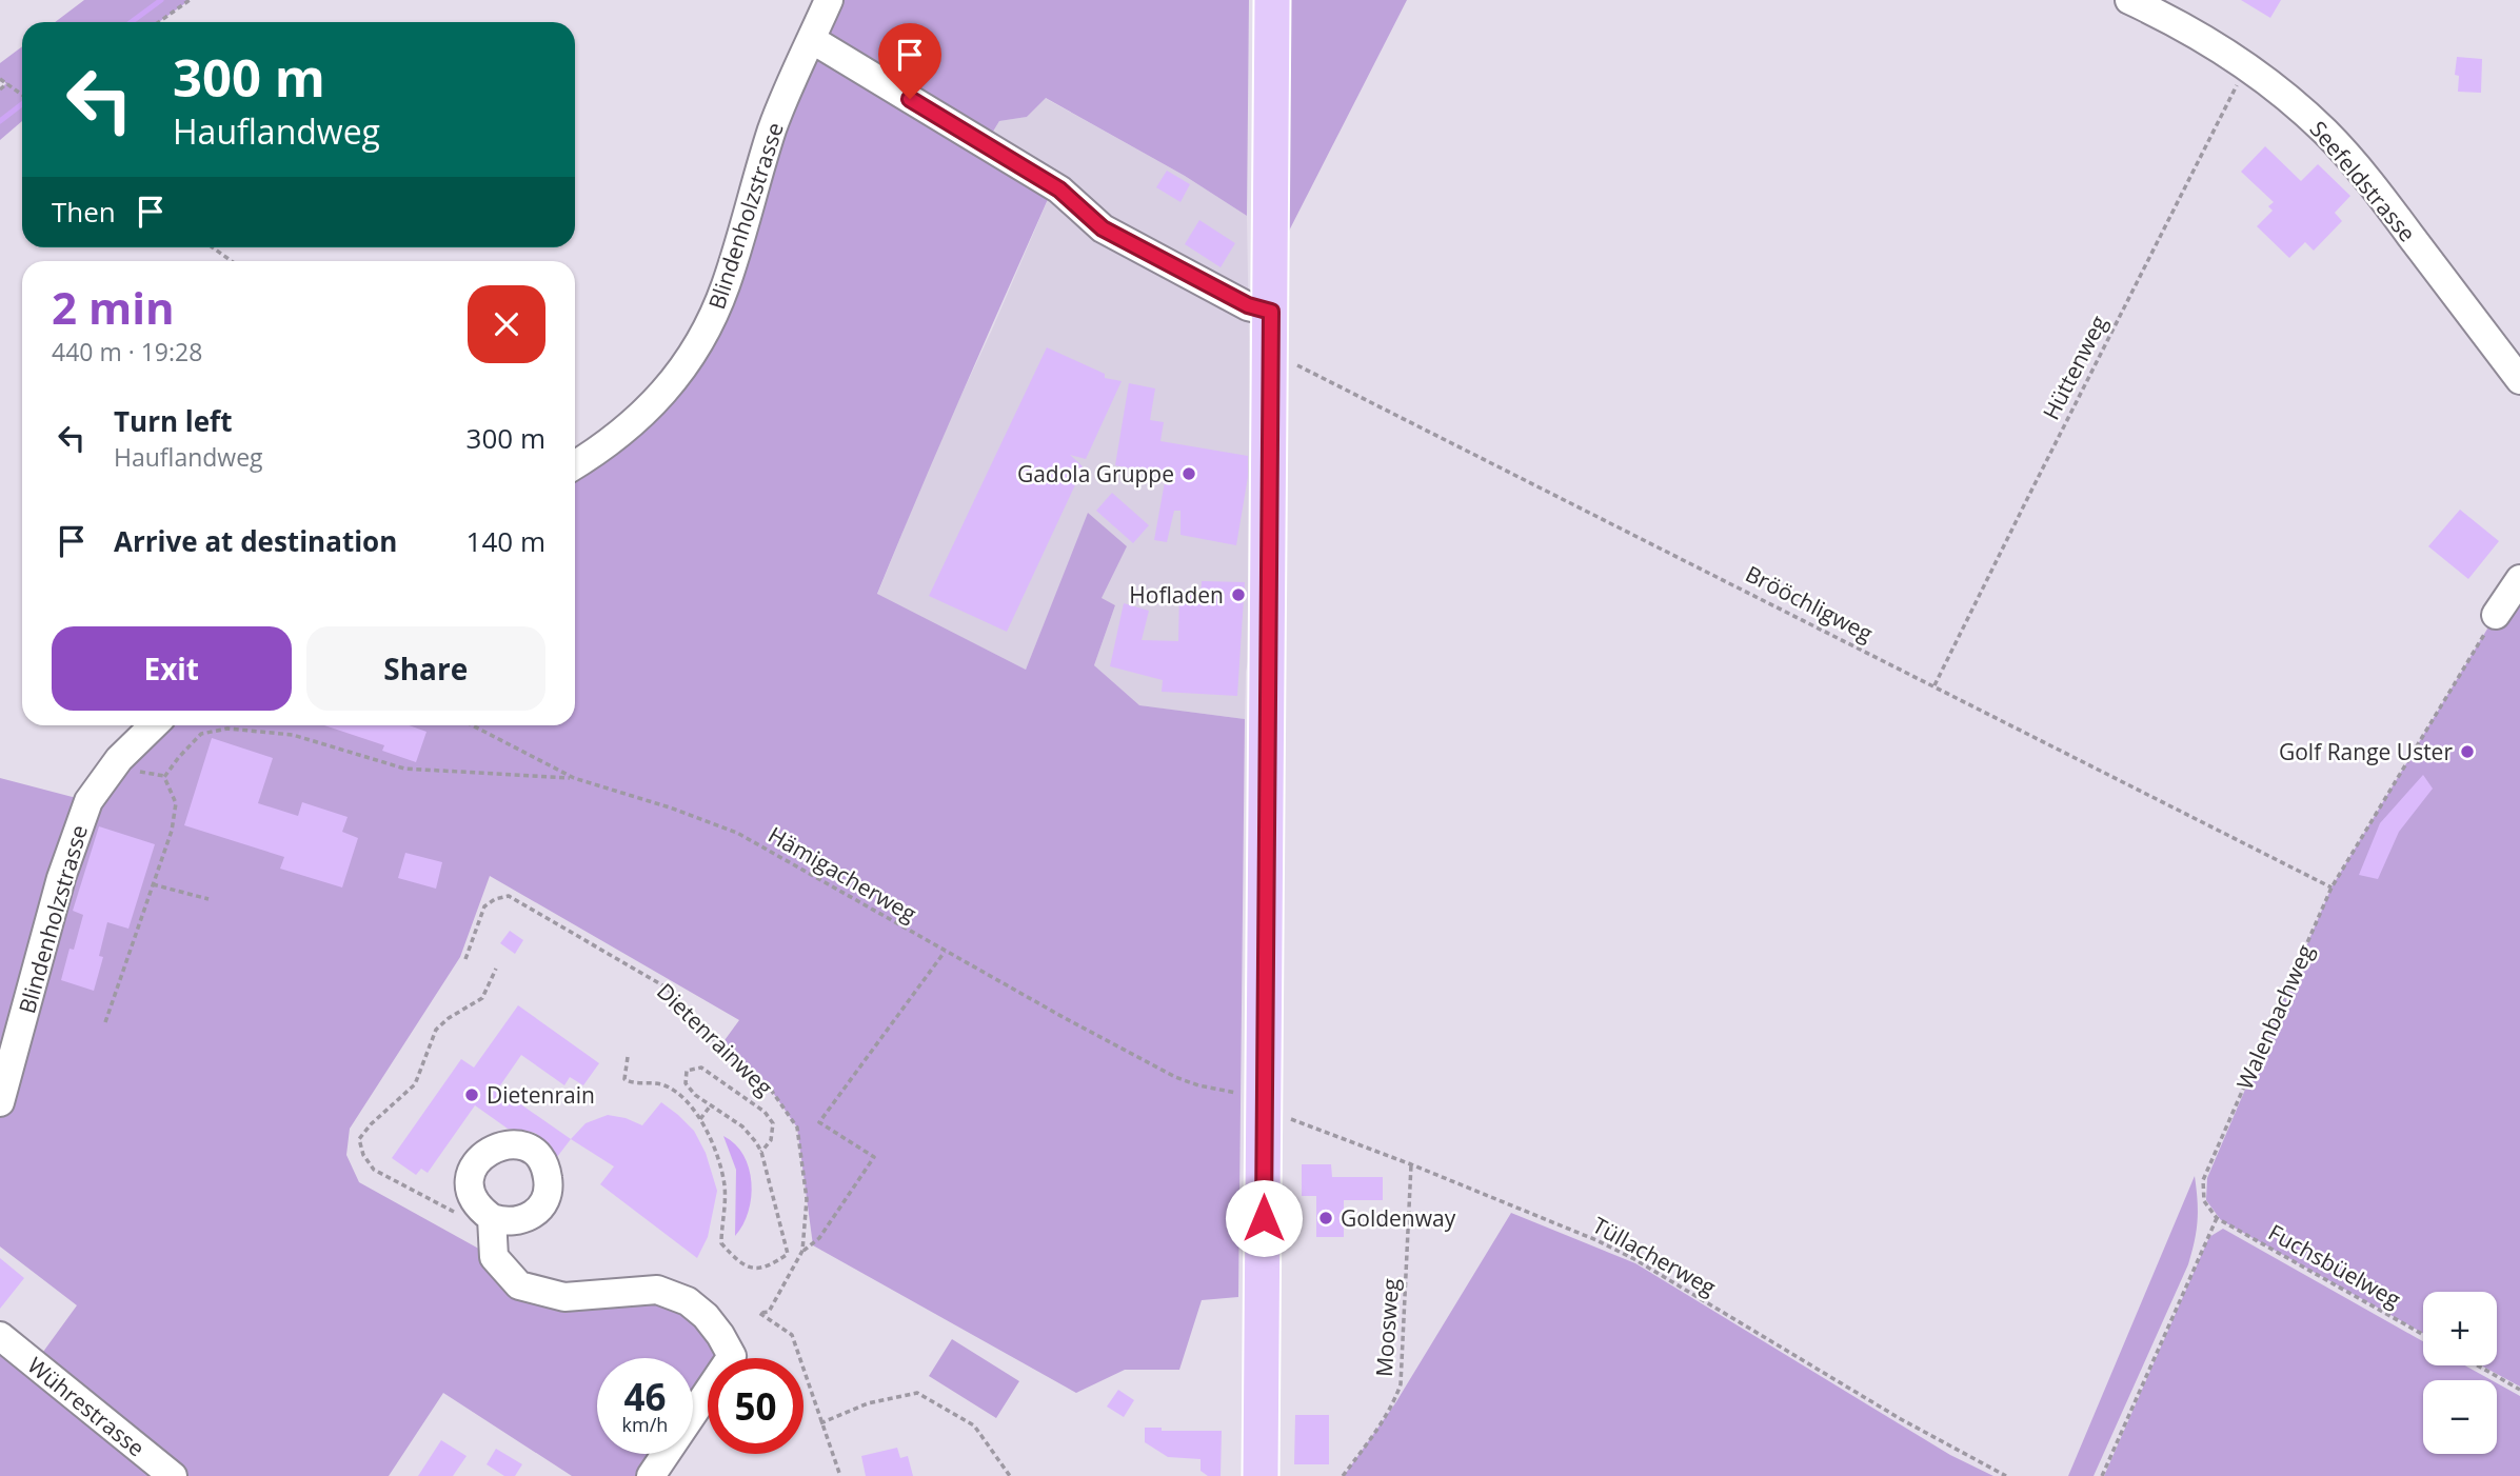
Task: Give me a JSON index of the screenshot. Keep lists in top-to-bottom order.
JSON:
{
  "streets": {
    "street": ["Seefeldstrasse", "Blindenholzstrasse", "Wührestrasse"],
    "path": [
      "Hüttenweg",
      "Brööchligweg",
      "Hämigacherweg",
      "Walenbachweg",
      "Dietenrainweg",
      "Tüllacherweg",
      "Fuchsbüelweg",
      "Moosweg"
    ]
  },
  "crossings": [
    ["Seefeldstrasse", "Hüttenweg"],
    ["Hüttenweg", "Brööchligweg"],
    ["Brööchligweg", "Walenbachweg"],
    ["Hämigacherweg", "Tüllacherweg"],
    ["Walenbachweg", "Fuchsbüelweg"],
    ["Tüllacherweg", "Moosweg"]
  ],
  "places": [
    "Gadola Gruppe",
    "Hofladen",
    "Golf Range Uster",
    "Dietenrain",
    "Goldenway"
  ],
  "page": {
    "turn": ["300 m", "Hauflandweg"],
    "then": "Then",
    "heading": ["2 min", "440 m · 19:28"],
    "list": [
      {
        "name": "Turn left",
        "note": "Hauflandweg",
        "value": "300 m"
      },
      {
        "name": "Arrive at destination",
        "value": "140 m"
      }
    ],
    "buttons": ["Exit", "Share"],
    "map_buttons": ["+", "−"],
    "speed": "46 km/h",
    "limit": "50"
  }
}
